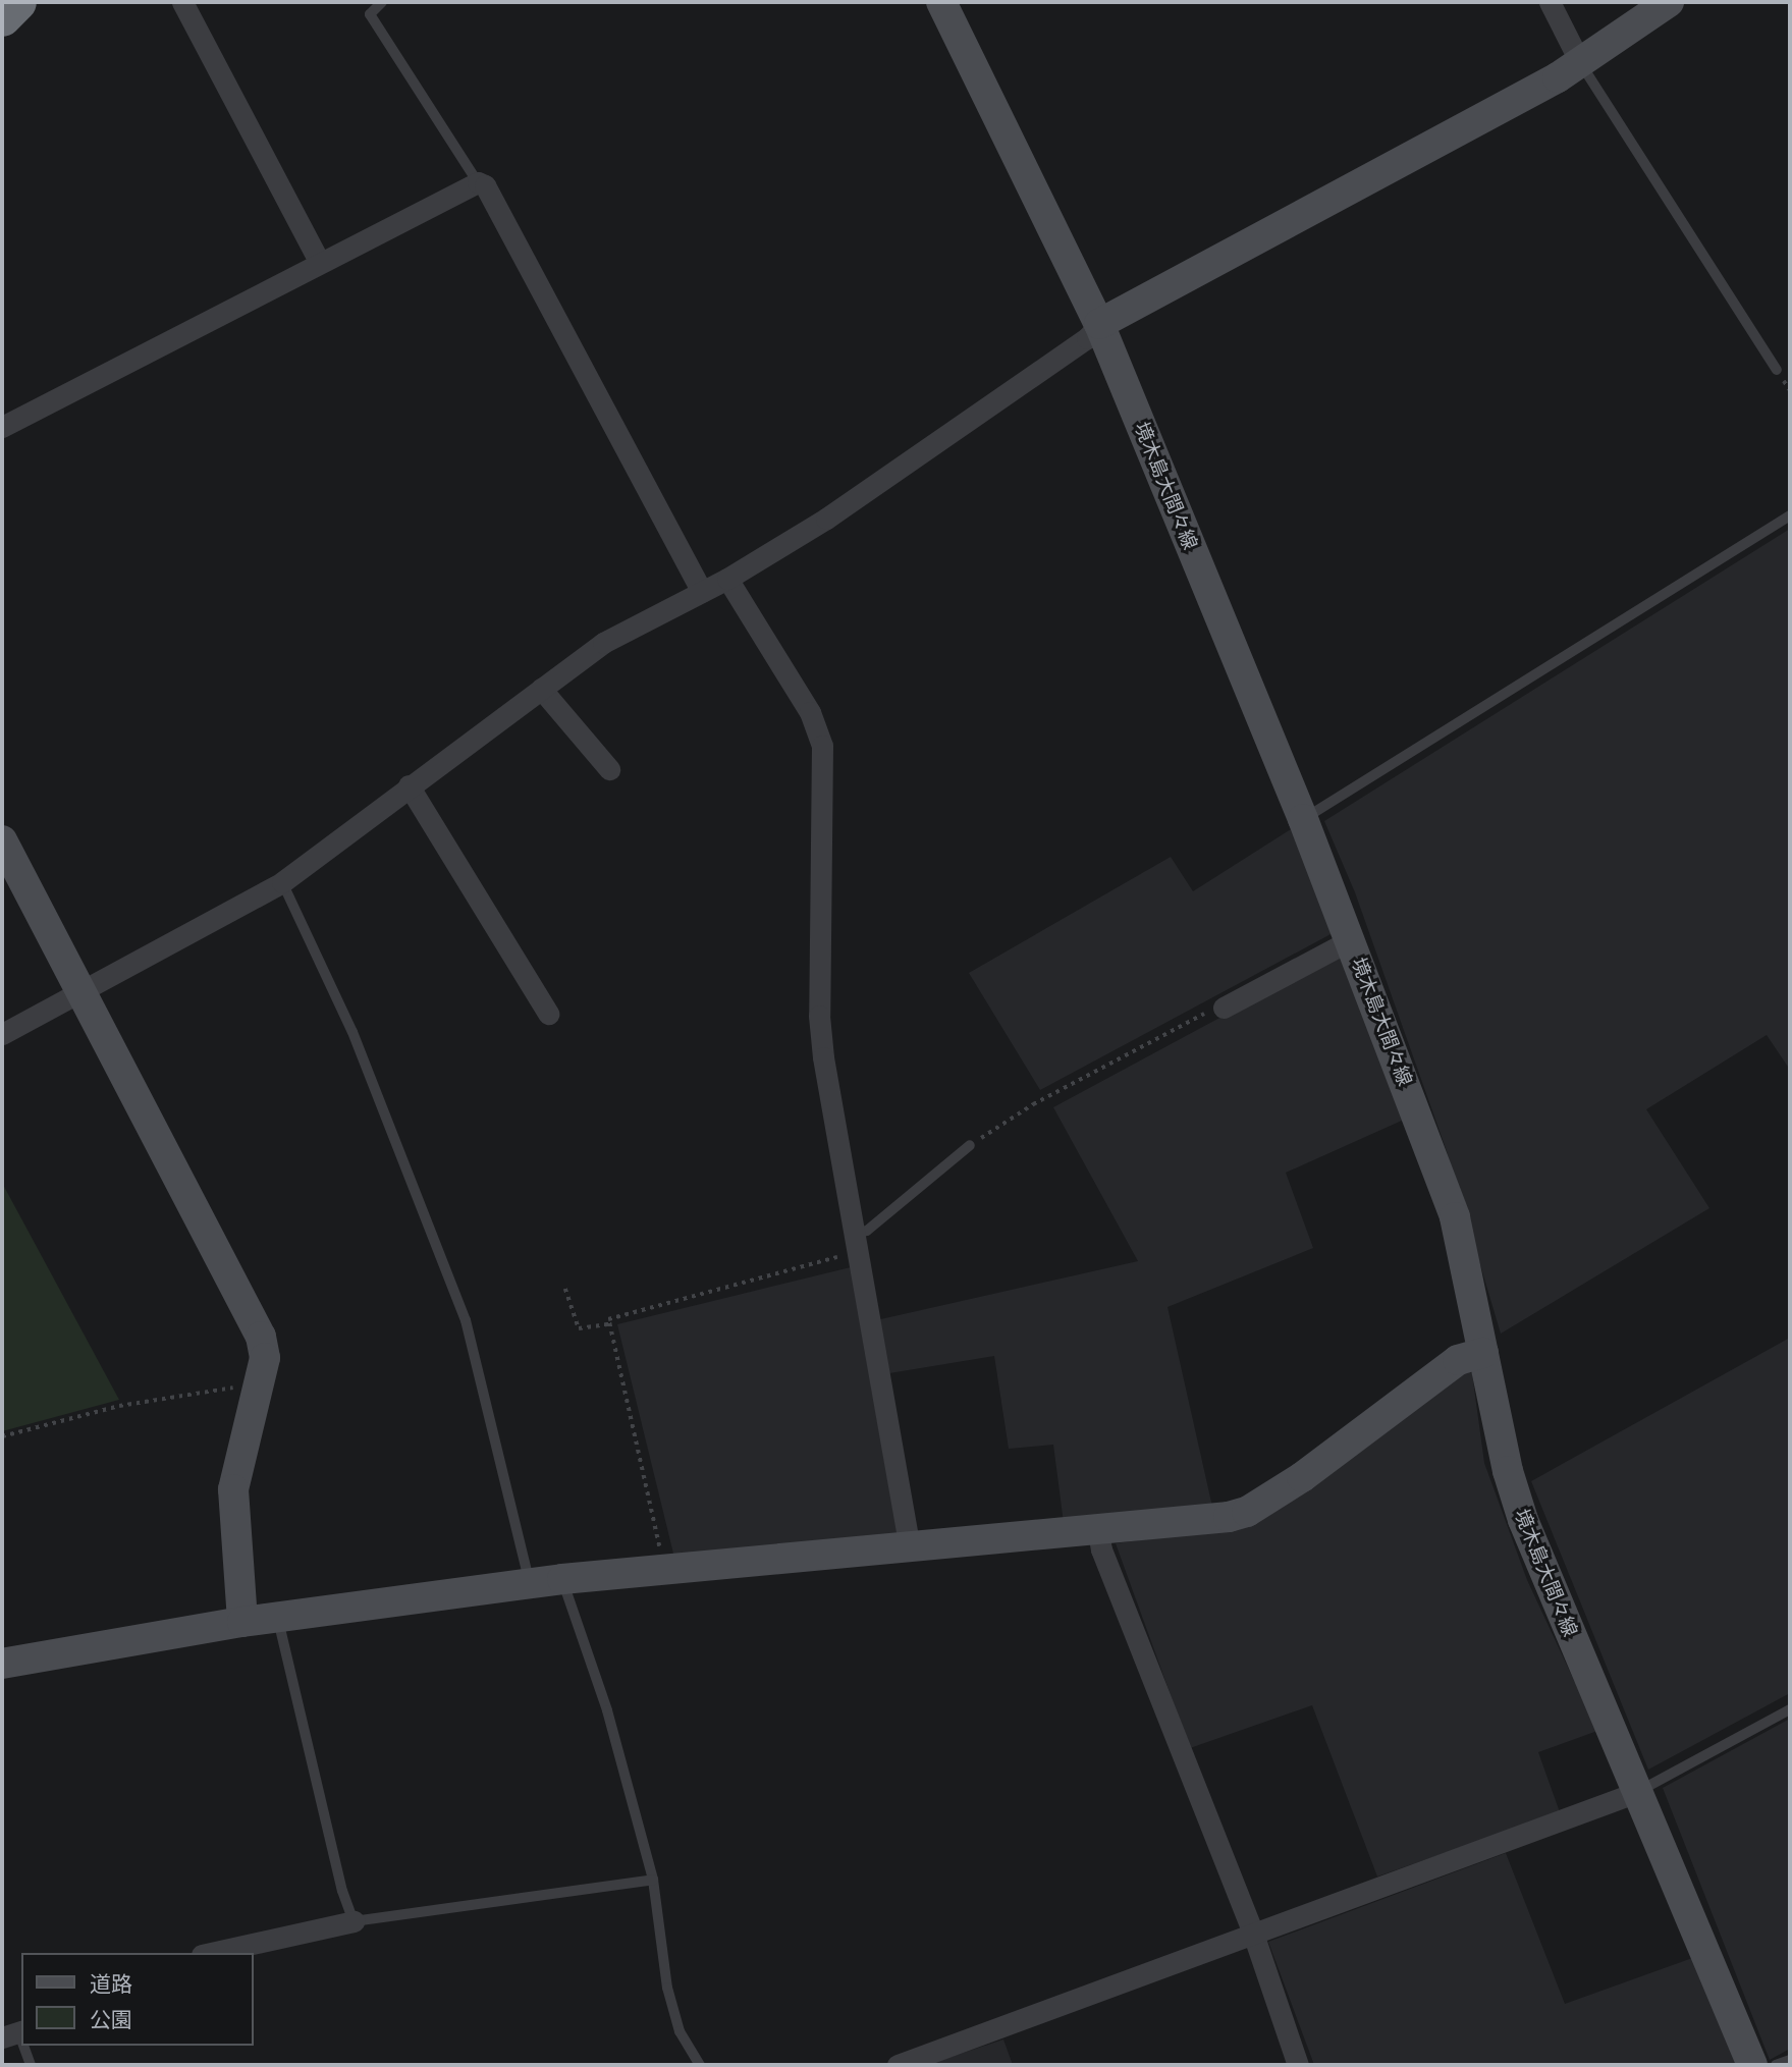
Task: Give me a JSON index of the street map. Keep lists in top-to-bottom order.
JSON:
{
  "streets": {
    "street": ["境木島大間々線"]
  },
  "legend": ["道路", "公園"]
}
